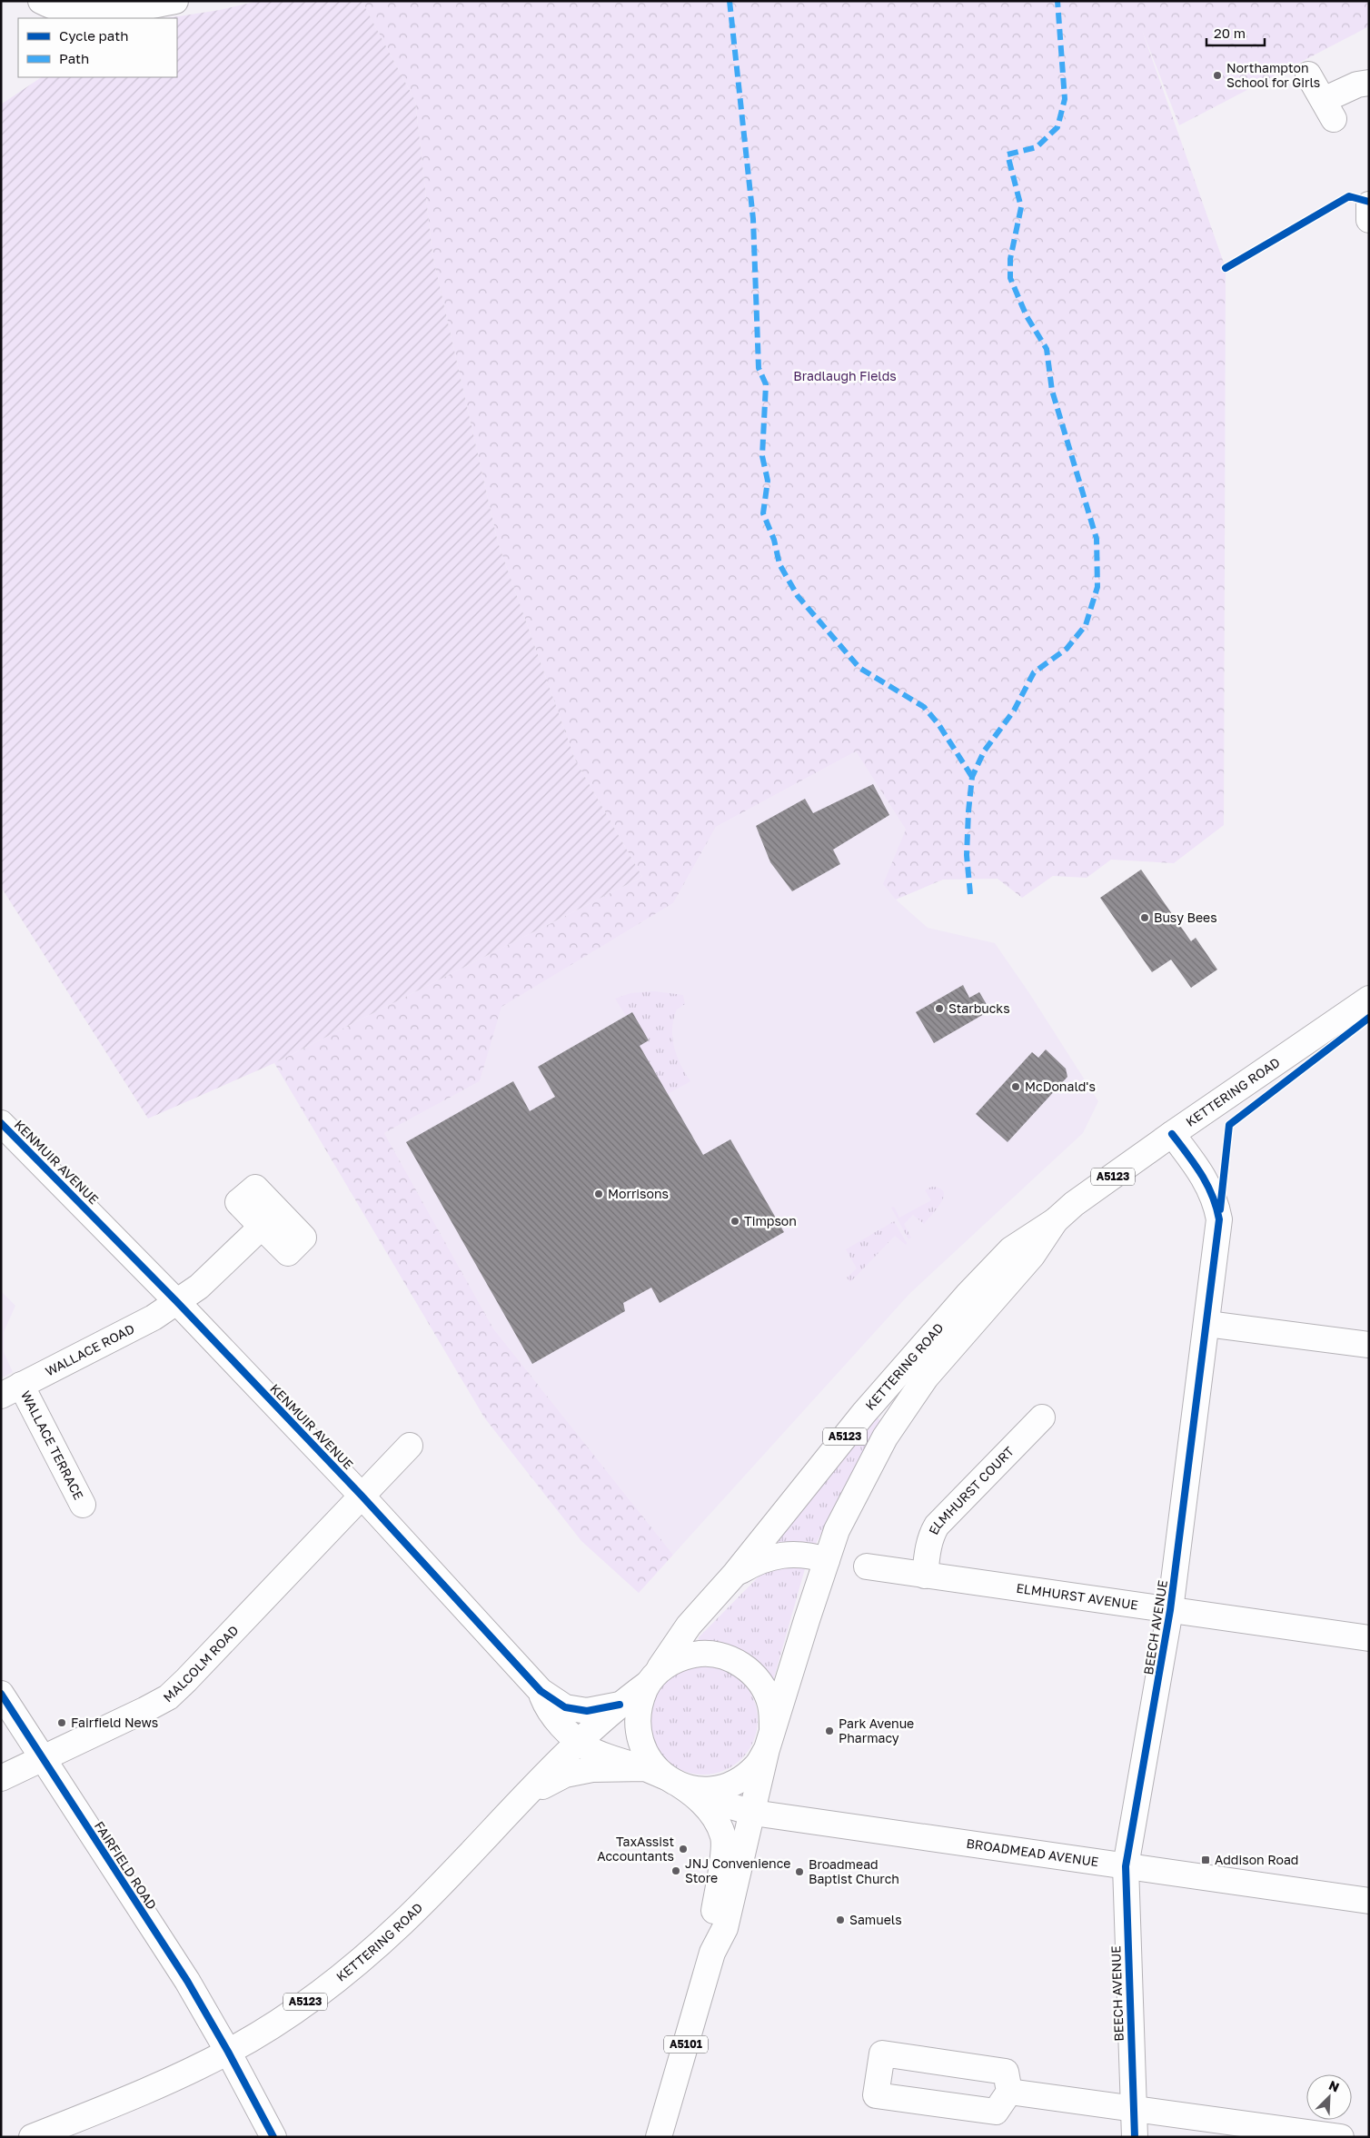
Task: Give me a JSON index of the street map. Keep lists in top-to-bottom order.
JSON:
{
  "streets": {
    "street": [
      "KETTERING ROAD",
      "KENMUIR AVENUE",
      "A5123",
      "WALLACE ROAD",
      "WALLACE TERRACE",
      "ELMHURST COURT",
      "ELMHURST AVENUE",
      "BEECH AVENUE",
      "MALCOLM ROAD",
      "BROADMEAD AVENUE",
      "FAIRFIELD ROAD",
      "A5101"
    ]
  },
  "crossings": [
    ["KETTERING ROAD", "KENMUIR AVENUE"],
    ["KETTERING ROAD", "BEECH AVENUE"],
    ["KETTERING ROAD", "BROADMEAD AVENUE"],
    ["KETTERING ROAD", "FAIRFIELD ROAD"],
    ["KETTERING ROAD", "A5101"],
    ["KENMUIR AVENUE", "WALLACE ROAD"],
    ["KENMUIR AVENUE", "MALCOLM ROAD"],
    ["KENMUIR AVENUE", "BROADMEAD AVENUE"],
    ["KENMUIR AVENUE", "A5101"],
    ["WALLACE ROAD", "WALLACE TERRACE"],
    ["ELMHURST COURT", "ELMHURST AVENUE"],
    ["ELMHURST AVENUE", "BEECH AVENUE"],
    ["BEECH AVENUE", "BROADMEAD AVENUE"],
    ["MALCOLM ROAD", "FAIRFIELD ROAD"],
    ["BROADMEAD AVENUE", "A5101"]
  ],
  "parks": ["Bradlaugh Fields"],
  "places": {
    "other": [
      "Northampton School for Girls",
      "Busy Bees",
      "Starbucks",
      "McDonald's",
      "Morrisons",
      "Timpson",
      "Fairfield News",
      "Park Avenue Pharmacy",
      "TaxAssist Accountants",
      "JNJ Convenience Store",
      "Broadmead Baptist Church",
      "Samuels"
    ],
    "transit": ["Addison Road"]
  },
  "legend": ["Cycle path", "Path"],
  "scale_bar": "20 m",
  "north": "top right"
}
